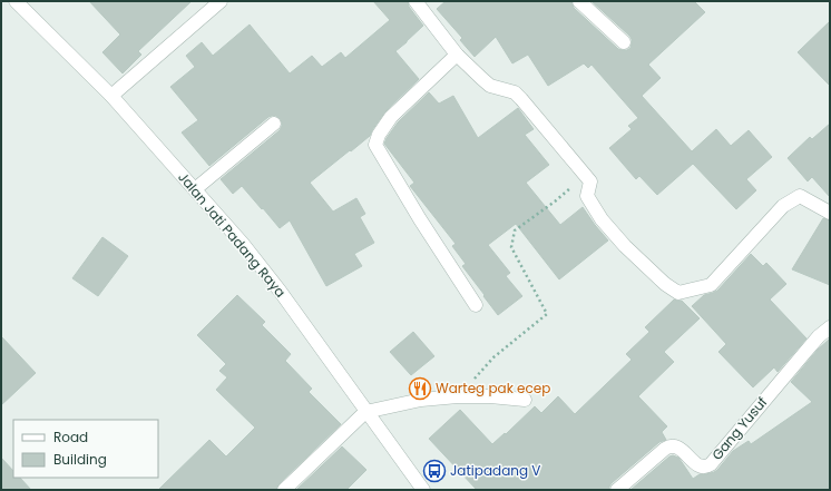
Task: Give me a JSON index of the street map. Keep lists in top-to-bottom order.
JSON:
{
  "streets": {
    "street": ["Jalan Jati Padang Raya", "Gang Yusuf"]
  },
  "places": {
    "restaurant": ["Warteg pak ecep"],
    "bus stop": ["Jatipadang V"]
  },
  "legend": ["Road", "Building"]
}
